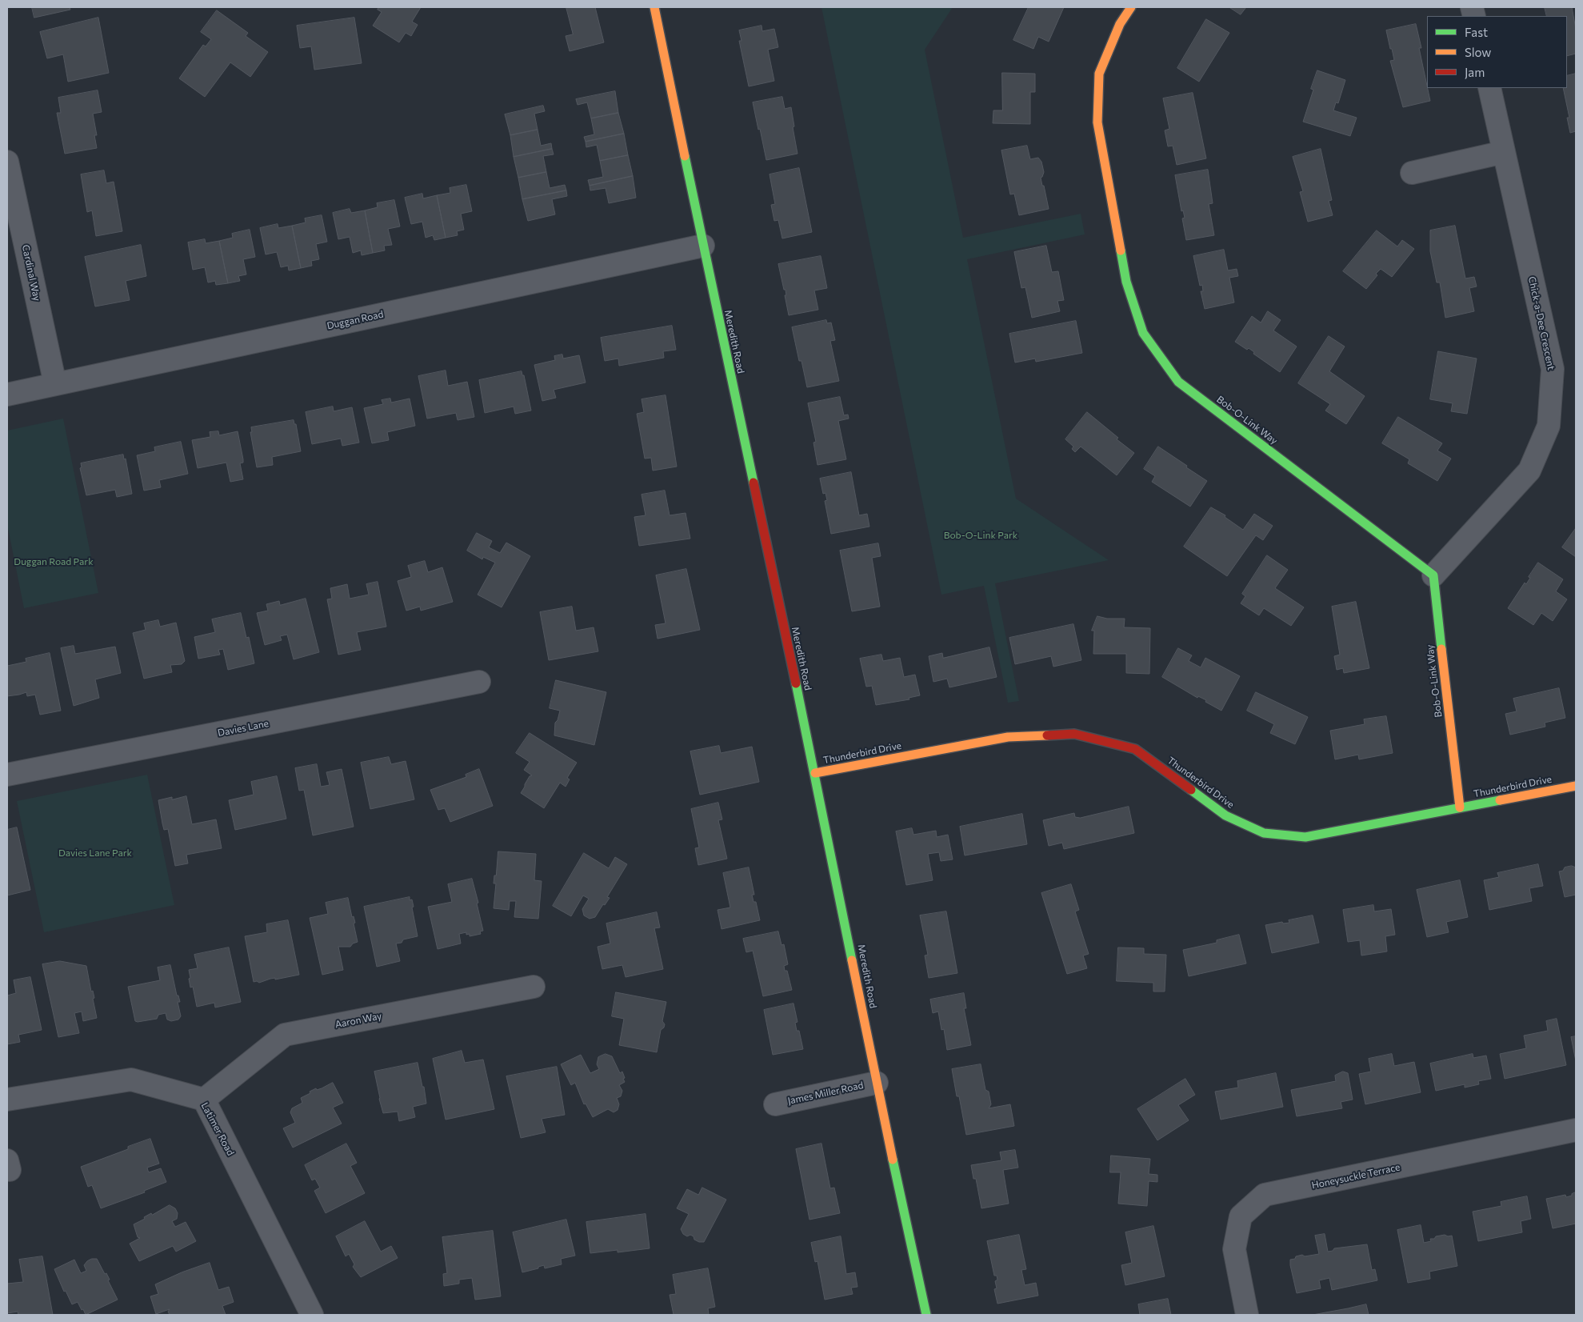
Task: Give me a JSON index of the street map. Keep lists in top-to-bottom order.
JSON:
{
  "streets": {
    "street": [
      "Cardinal Way",
      "Duggan Road",
      "Chick-a-Dee Crescent",
      "Meredith Road",
      "Bob-O-Link Way",
      "Davies Lane",
      "Thunderbird Drive",
      "Aaron Way",
      "James Miller Road",
      "Latimer Road",
      "Honeysuckle Terrace"
    ]
  },
  "crossings": [
    ["Cardinal Way", "Duggan Road"],
    ["Duggan Road", "Meredith Road"],
    ["Chick-a-Dee Crescent", "Bob-O-Link Way"],
    ["Meredith Road", "Thunderbird Drive"],
    ["Meredith Road", "James Miller Road"],
    ["Bob-O-Link Way", "Thunderbird Drive"],
    ["Aaron Way", "Latimer Road"]
  ],
  "parks": ["Bob-O-Link Park", "Duggan Road Park", "Davies Lane Park"],
  "legend": ["Fast", "Slow", "Jam"]
}
